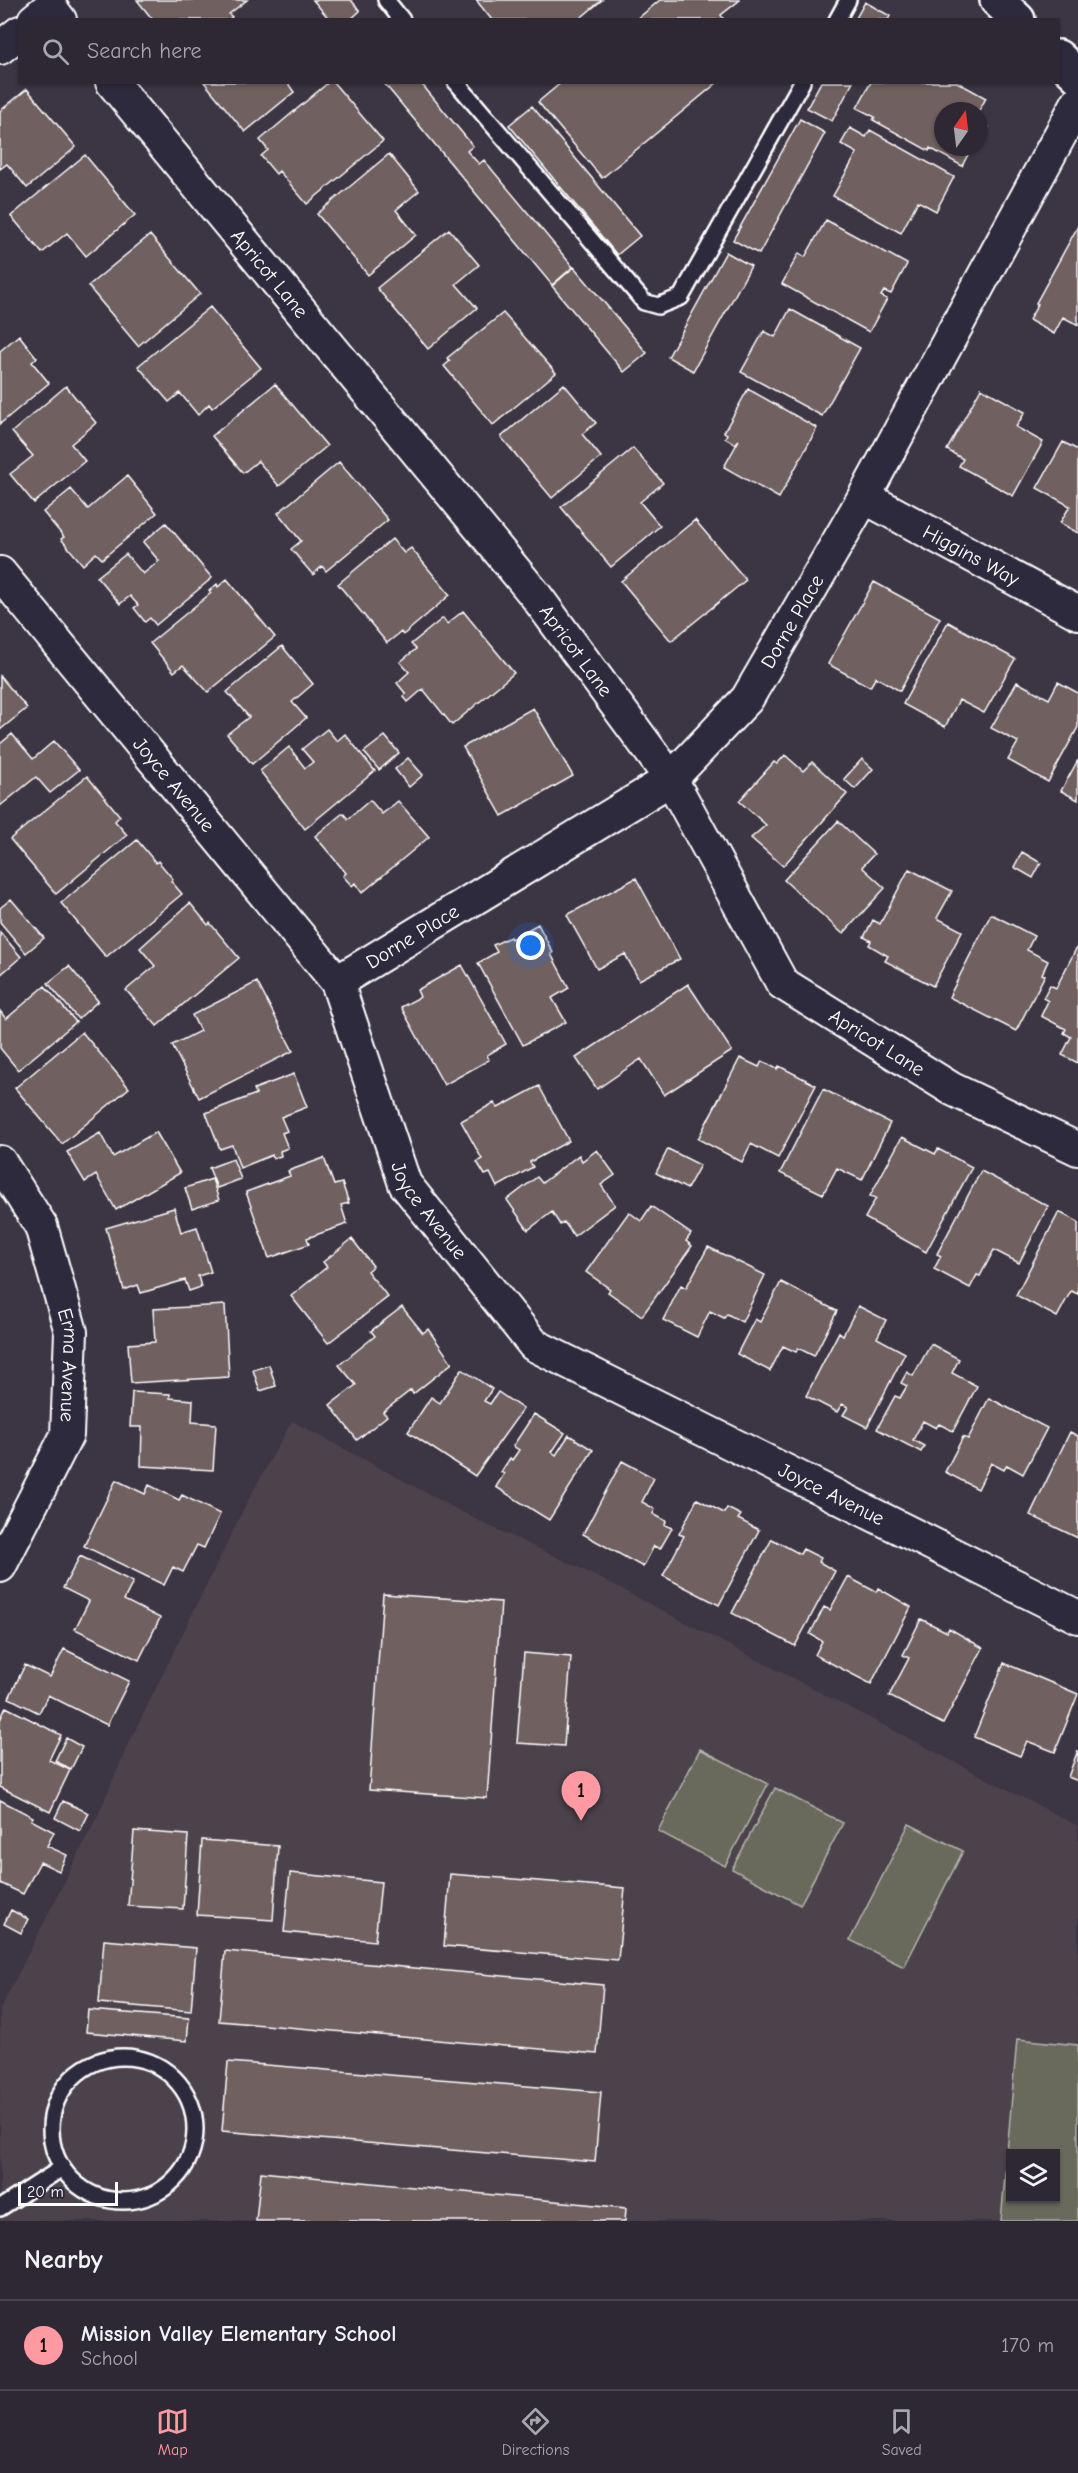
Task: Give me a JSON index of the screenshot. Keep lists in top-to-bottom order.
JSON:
{
  "streets": {
    "street": [
      "Apricot Lane",
      "Higgins Way",
      "Dorne Place",
      "Joyce Avenue",
      "Erma Avenue"
    ]
  },
  "crossings": [
    ["Apricot Lane", "Dorne Place"],
    ["Higgins Way", "Dorne Place"],
    ["Dorne Place", "Joyce Avenue"]
  ],
  "scale_bar": "20 m",
  "north": "top",
  "page": {
    "search": "Search here",
    "pins": "1",
    "scale": "20 m",
    "heading": "Nearby",
    "list": [
      {
        "mark": "1",
        "name": "Mission Valley Elementary School",
        "note": "School",
        "value": "170 m"
      }
    ],
    "nav": ["Map", "Directions", "Saved"]
  }
}
